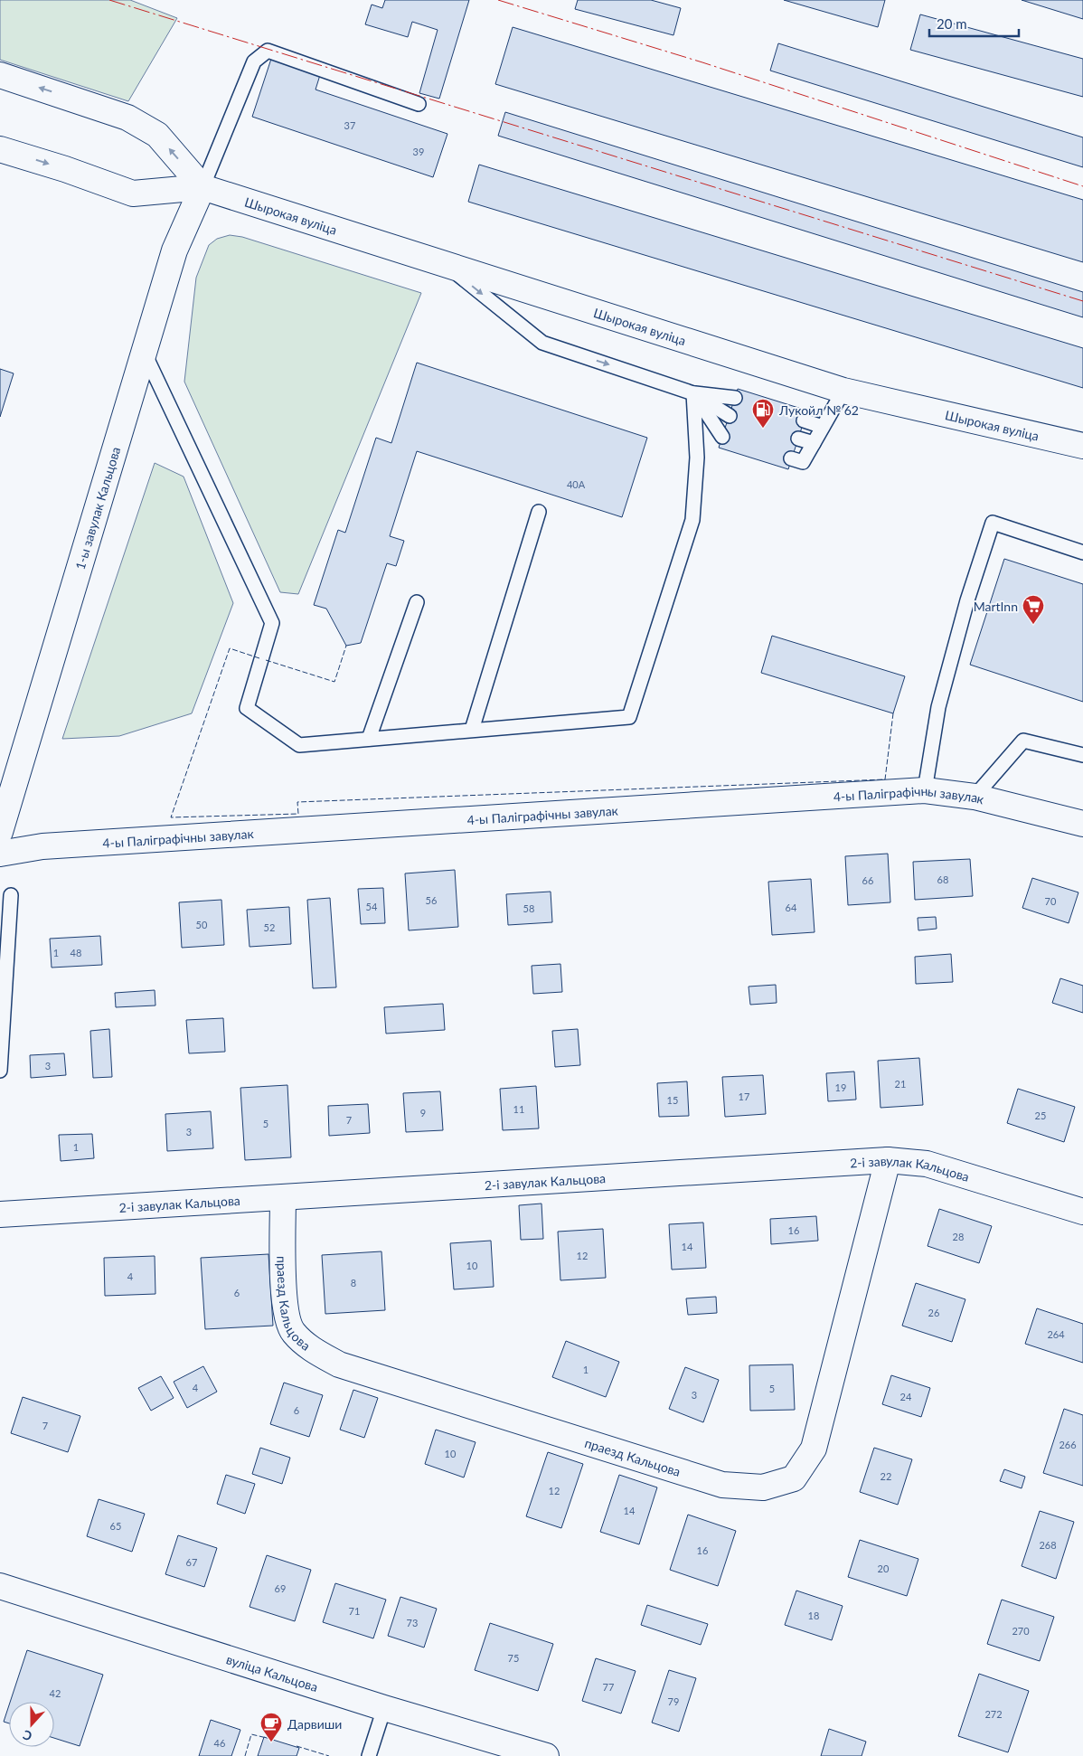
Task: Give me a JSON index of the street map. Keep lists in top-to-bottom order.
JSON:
{
  "streets": {
    "street": [
      "Шырокая вуліца",
      "1-ы завулак Кальцова",
      "4-ы Паліграфічны завулак",
      "2-і завулак Кальцова",
      "праезд Кальцова",
      "вуліца Кальцова"
    ]
  },
  "crossings": [
    ["Шырокая вуліца", "1-ы завулак Кальцова"],
    ["2-і завулак Кальцова", "праезд Кальцова"]
  ],
  "places": {
    "fuel station": ["Лукойл № 62"],
    "supermarket": ["MartInn"],
    "cafe": ["Дарвиши"]
  },
  "house_numbers": [
    "37",
    "39",
    "40А",
    "68",
    "66",
    "56",
    "70",
    "54",
    "64",
    "58",
    "50",
    "52",
    "1",
    "48",
    "3",
    "21",
    "19",
    "17",
    "15",
    "11",
    "9",
    "25",
    "7",
    "5",
    "3",
    "1",
    "16",
    "28",
    "14",
    "12",
    "10",
    "4",
    "8",
    "6",
    "26",
    "264",
    "1",
    "4",
    "5",
    "3",
    "24",
    "6",
    "7",
    "266",
    "10",
    "22",
    "12",
    "14",
    "65",
    "268",
    "16",
    "67",
    "20",
    "69",
    "71",
    "18",
    "73",
    "270",
    "75",
    "77",
    "42",
    "79",
    "272",
    "46"
  ],
  "scale_bar": "20 m",
  "north": "bottom"
}
